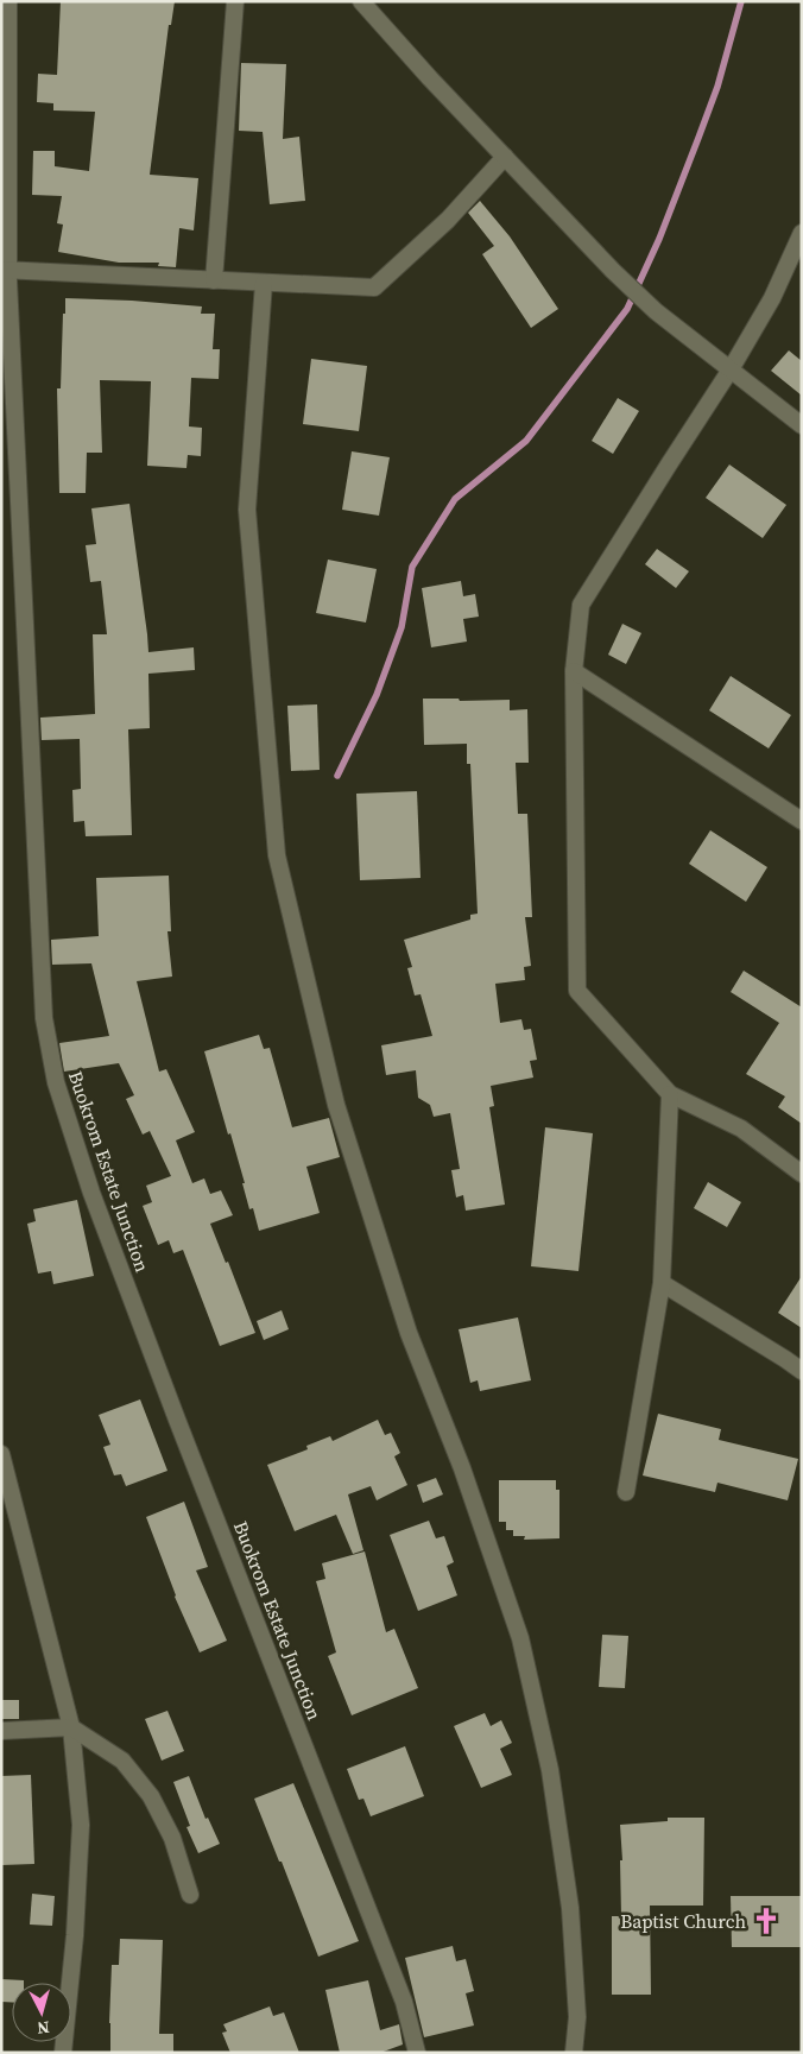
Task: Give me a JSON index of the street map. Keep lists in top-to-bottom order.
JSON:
{
  "streets": {
    "street": ["Buokrom Estate Junction"]
  },
  "places": {
    "church": ["Baptist Church"]
  },
  "north": "bottom"
}
